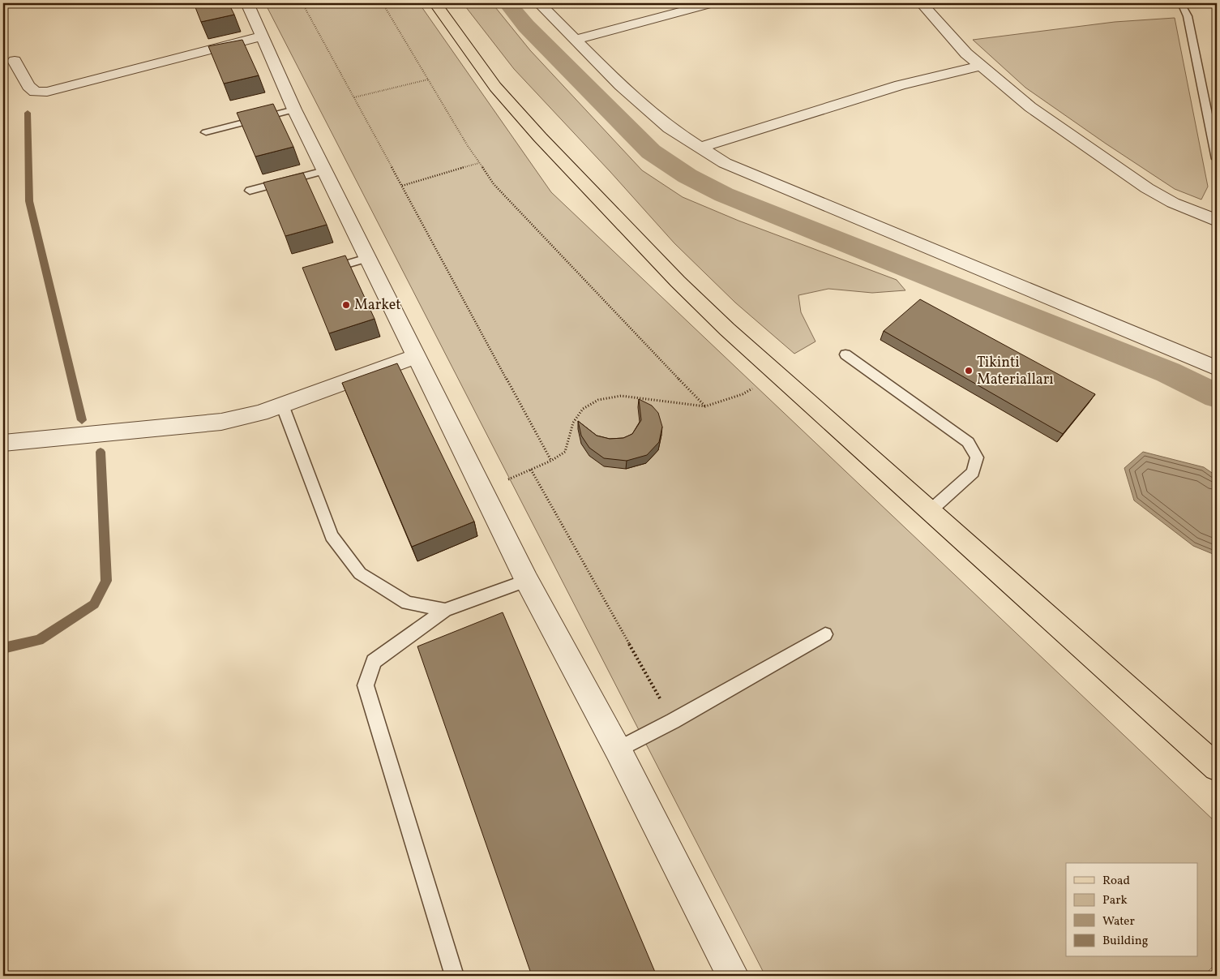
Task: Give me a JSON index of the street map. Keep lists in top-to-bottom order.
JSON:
{
  "places": ["Market", "Tikinti Materialları"],
  "legend": [
    "Road",
    "Park",
    "Water",
    "Building"
  ]
}
